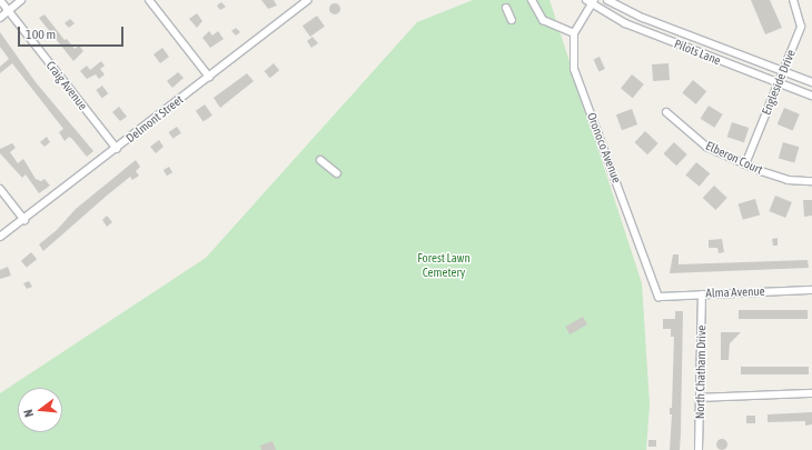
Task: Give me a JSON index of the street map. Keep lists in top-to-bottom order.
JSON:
{
  "streets": {
    "street": [
      "Pilots Lane",
      "Engleside Drive",
      "Craig Avenue",
      "Delmont Street",
      "Oronoco Avenue",
      "Elberon Court",
      "Alma Avenue",
      "North Chatham Drive"
    ]
  },
  "crossings": [
    ["Pilots Lane", "Engleside Drive"],
    ["Pilots Lane", "Oronoco Avenue"],
    ["Engleside Drive", "Elberon Court"],
    ["Craig Avenue", "Delmont Street"],
    ["Oronoco Avenue", "Alma Avenue"],
    ["Alma Avenue", "North Chatham Drive"]
  ],
  "parks": ["Forest Lawn Cemetery"],
  "scale_bar": "100 m",
  "north": "left"
}
